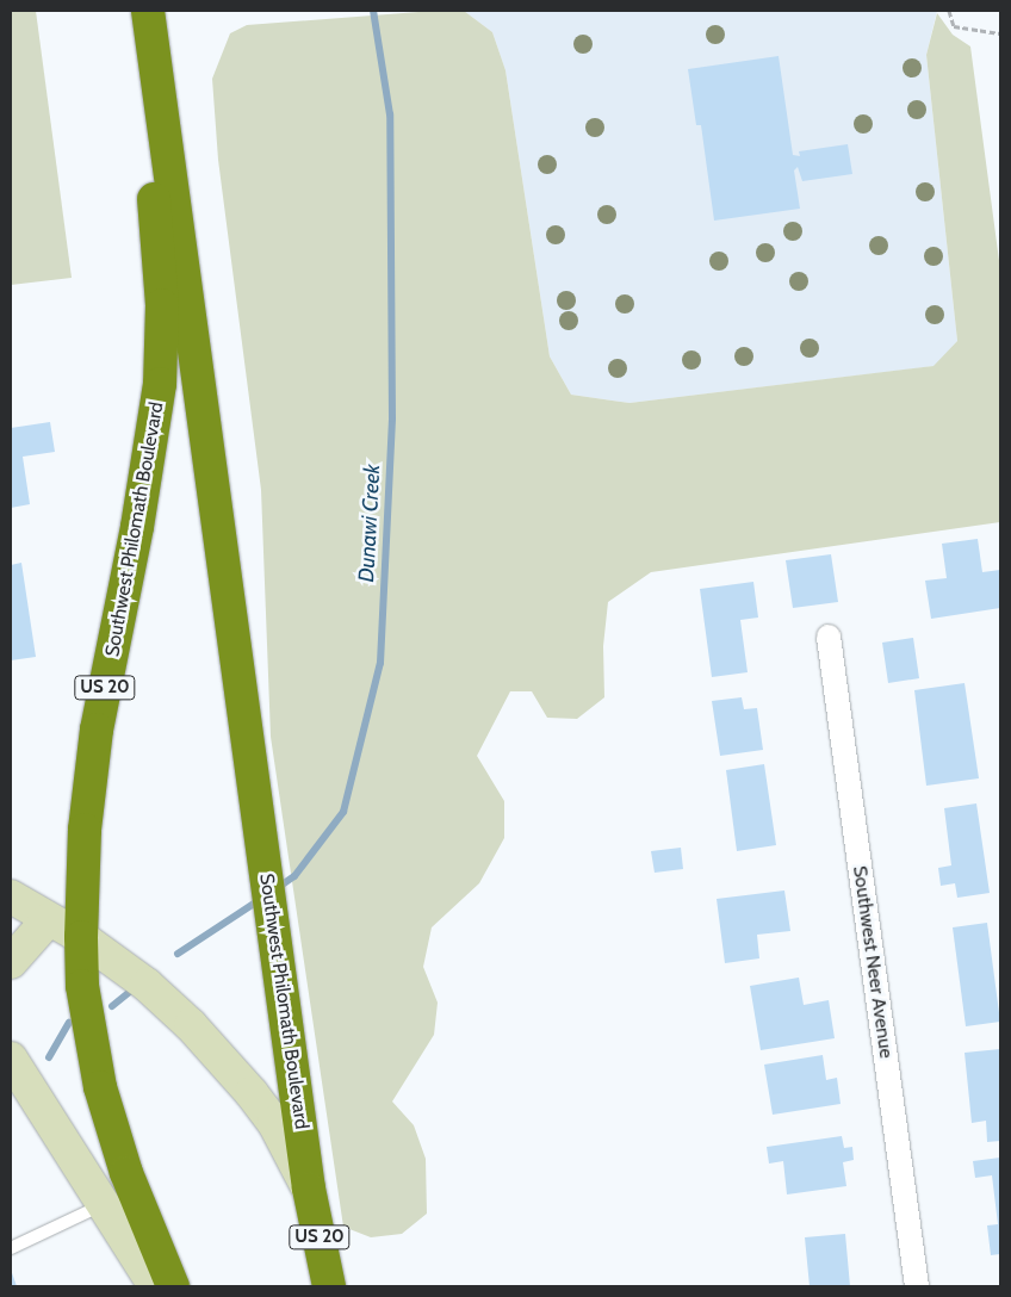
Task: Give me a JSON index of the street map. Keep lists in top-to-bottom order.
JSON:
{
  "streets": {
    "highway": ["Southwest Philomath Boulevard", "US 20"],
    "street": ["Southwest Neer Avenue"]
  },
  "water": ["Dunawi Creek"]
}
